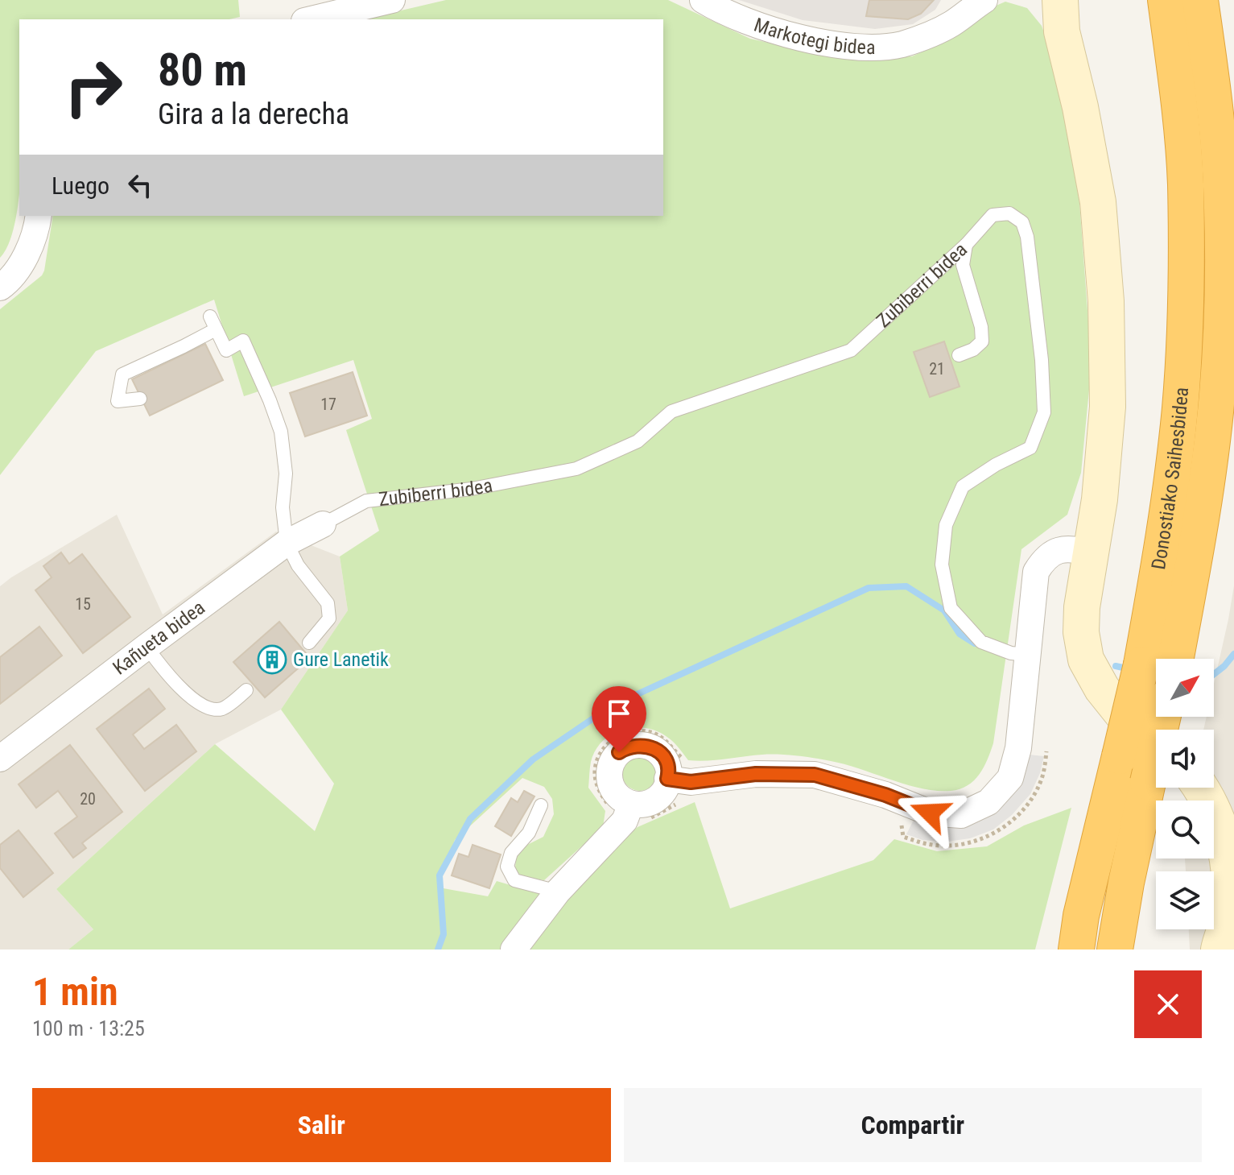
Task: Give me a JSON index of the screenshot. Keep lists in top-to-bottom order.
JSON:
{
  "streets": {
    "highway": ["Donostiako Saihesbidea"],
    "street": ["Markotegi bidea", "Kañueta bidea"],
    "lane": ["Zubiberri bidea"]
  },
  "crossings": [
    ["Zubiberri bidea", "Kañueta bidea"]
  ],
  "places": {
    "building": ["Gure Lanetik"]
  },
  "house_numbers": [
    "21",
    "17",
    "15",
    "20"
  ],
  "north": "top right",
  "page": {
    "turn": ["80 m", "Gira a la derecha"],
    "then": "Luego",
    "heading": ["1 min", "100 m · 13:25"],
    "buttons": ["Salir", "Compartir"]
  }
}
